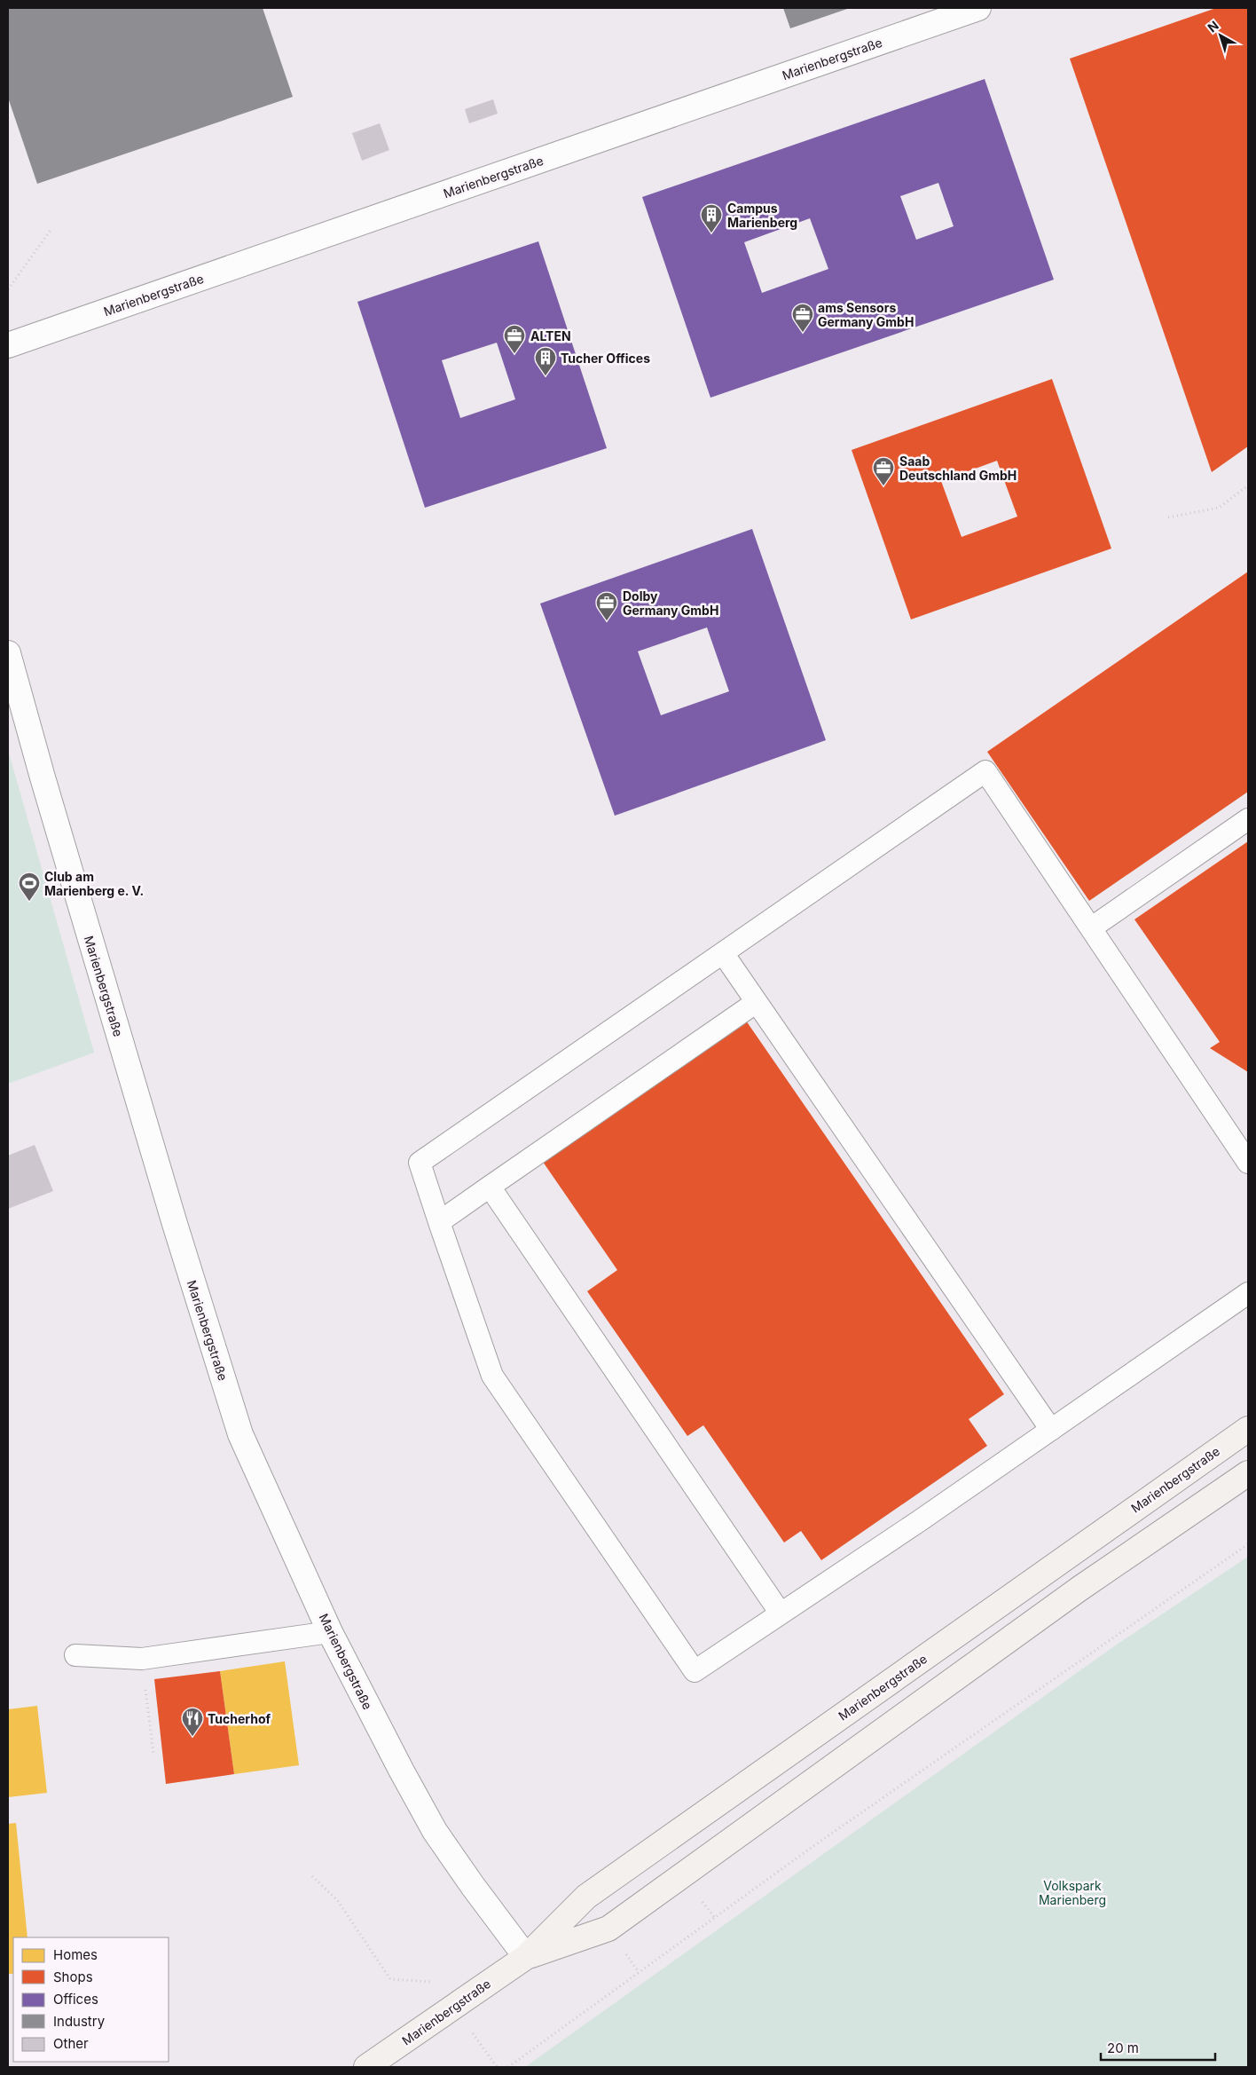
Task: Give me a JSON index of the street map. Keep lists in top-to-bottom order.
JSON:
{
  "streets": {
    "main road": ["Marienbergstraße"]
  },
  "parks": ["Volkspark Marienberg"],
  "places": {
    "building": ["Campus Marienberg", "Tucher Offices"],
    "office": [
      "ams Sensors Germany GmbH",
      "ALTEN",
      "Saab Deutschland GmbH",
      "Dolby Germany GmbH"
    ],
    "sports": ["Club am Marienberg e. V."],
    "restaurant": ["Tucherhof"]
  },
  "legend": [
    "Homes",
    "Shops",
    "Offices",
    "Industry",
    "Other"
  ],
  "scale_bar": "20 m",
  "north": "top left"
}
